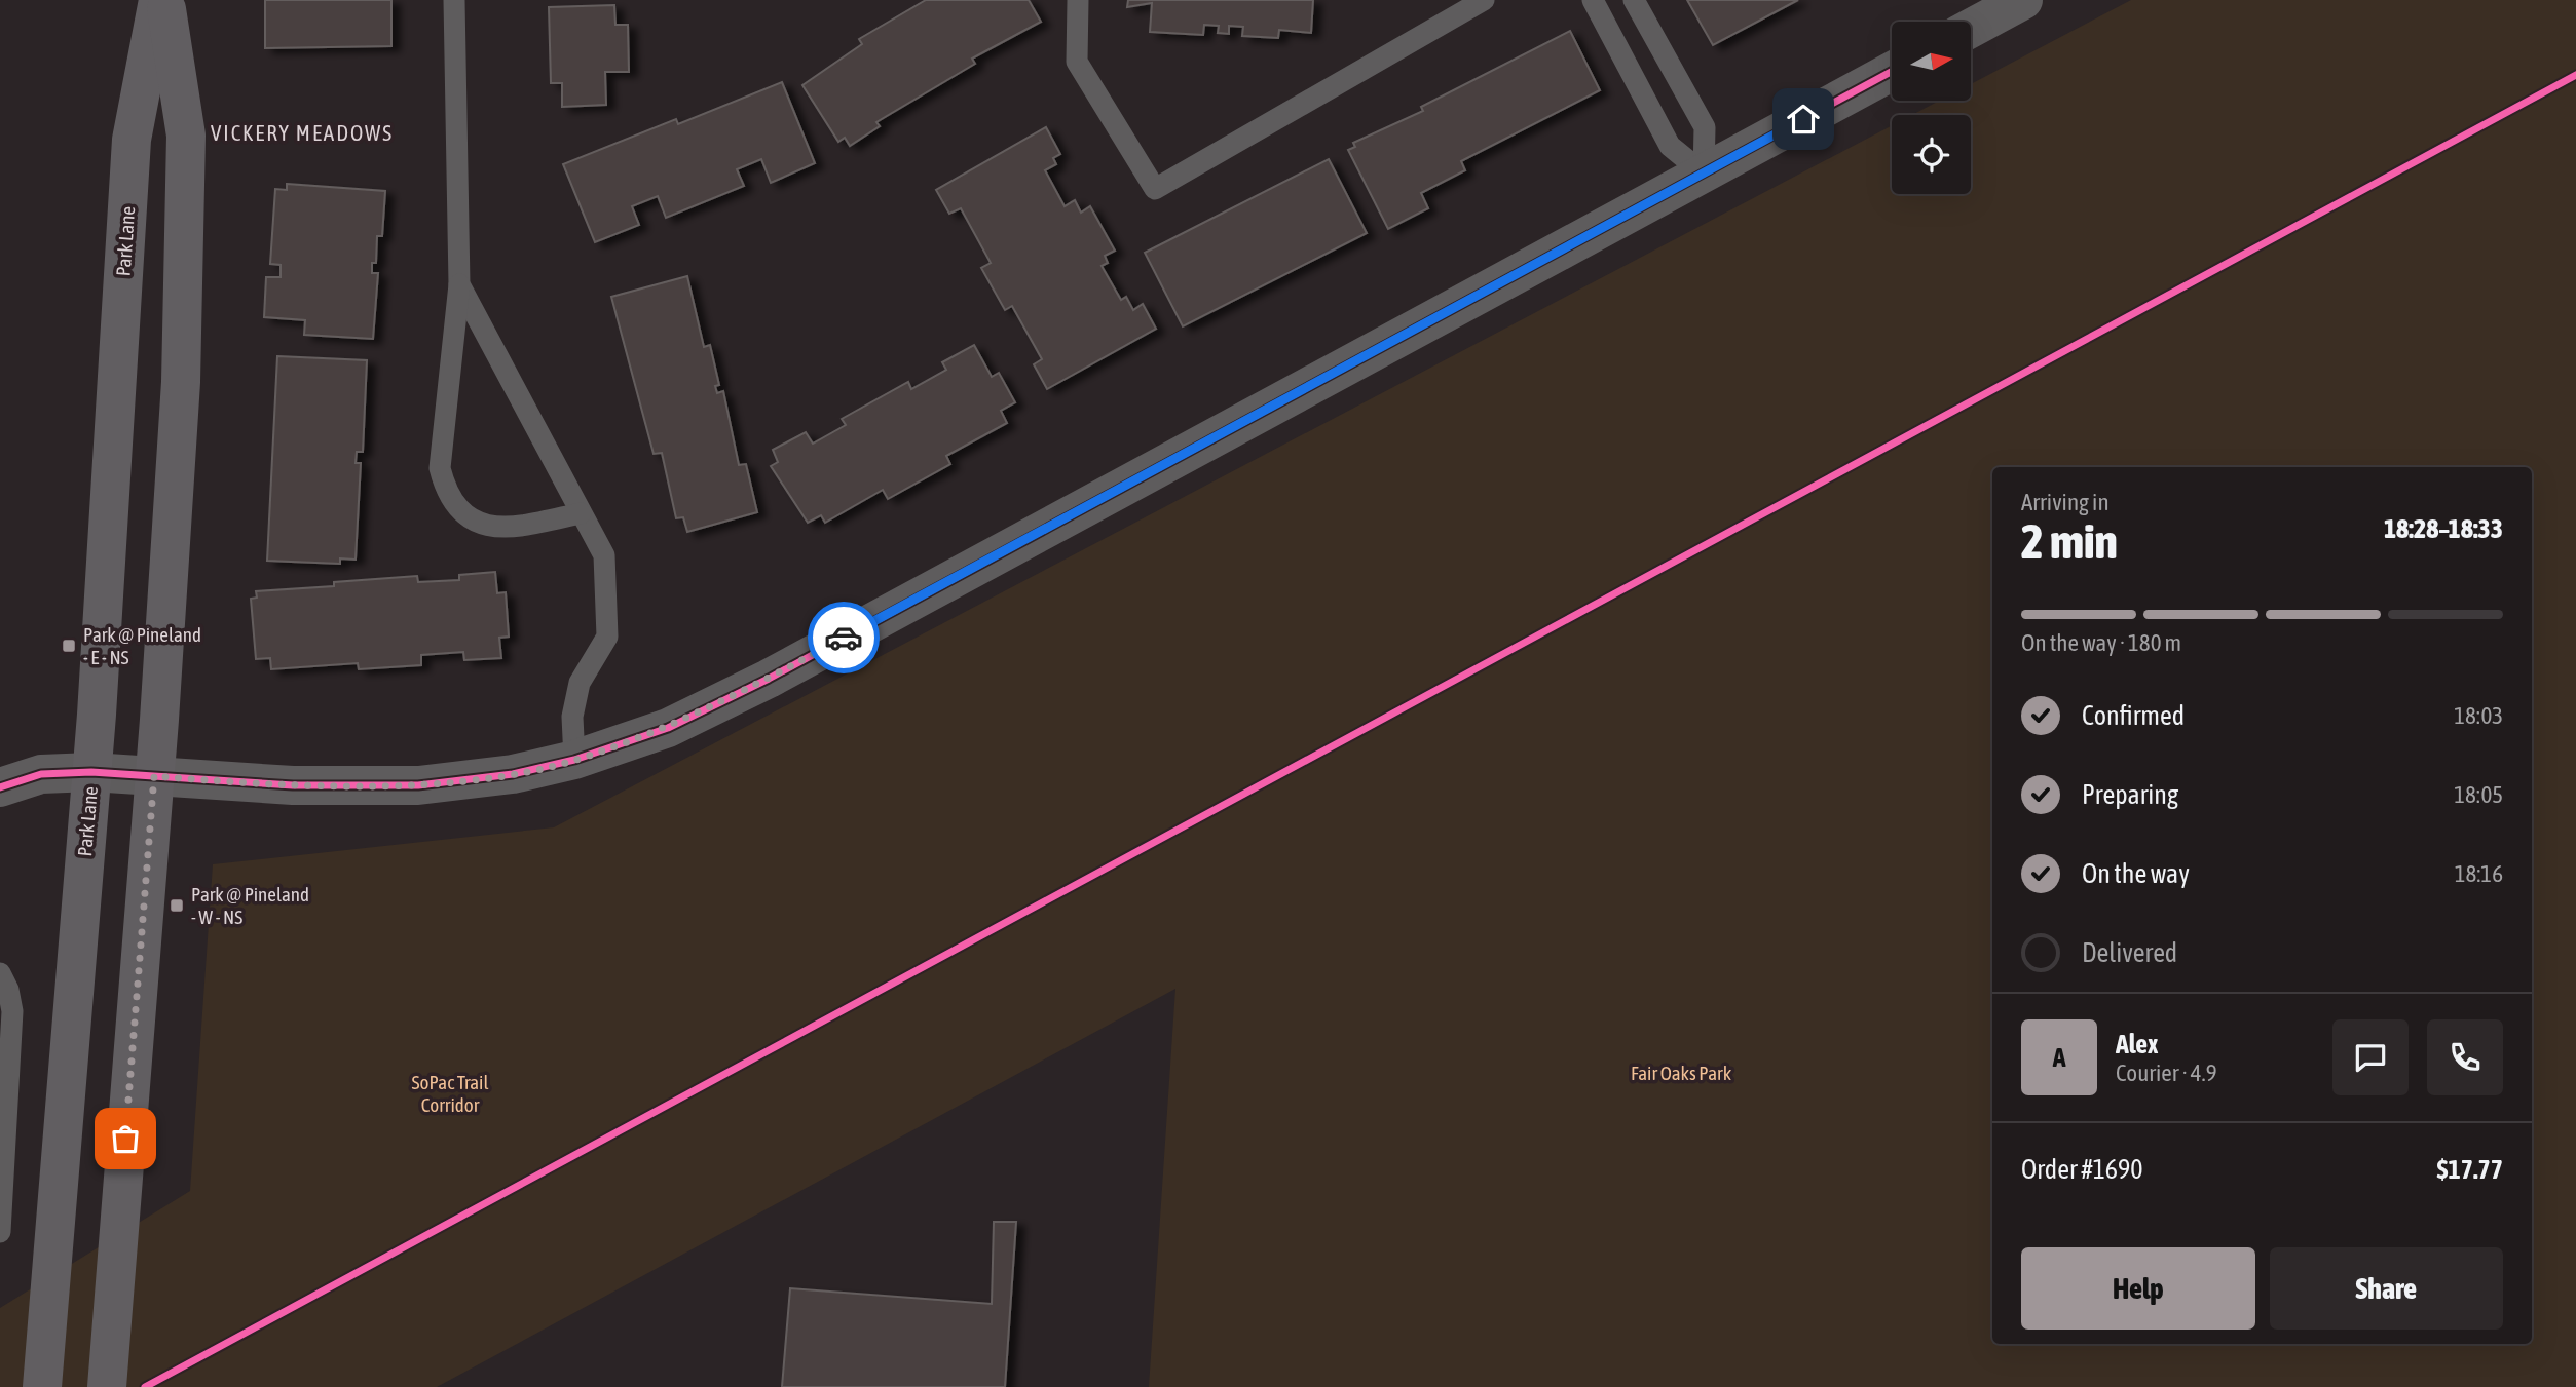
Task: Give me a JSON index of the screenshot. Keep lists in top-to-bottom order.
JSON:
{
  "streets": {
    "main road": ["Park Lane"]
  },
  "districts": ["VICKERY MEADOWS"],
  "parks": ["Fair Oaks Park", "SoPac Trail Corridor"],
  "places": {
    "transit": ["Park @ Pineland - E - NS", "Park @ Pineland - W - NS"]
  },
  "north": "right",
  "page": {
    "heading": ["2 min", "Arriving in", "18:28–18:33"],
    "panel": [
      "Alex",
      "Courier · 4.9",
      "Order #1690",
      "$17.77"
    ],
    "bar": "On the way · 180 m",
    "list": [
      ["Confirmed", "18:03"],
      ["Preparing", "18:05"],
      ["On the way", "18:16"],
      "Delivered"
    ],
    "round": "A",
    "buttons": ["Help", "Share"]
  }
}
